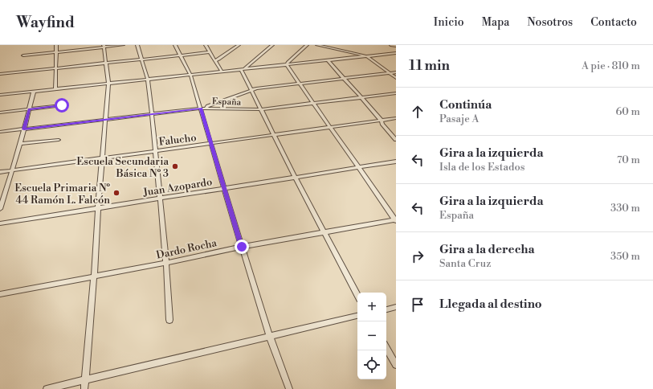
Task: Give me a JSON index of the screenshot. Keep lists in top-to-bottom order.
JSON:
{
  "streets": {
    "street": [
      "España",
      "Falucho",
      "Juan Azopardo",
      "Dardo Rocha"
    ]
  },
  "places": ["Escuela Secundaria Básica Nº 3", "Escuela Primaria Nº 44 Ramón L. Falcón"],
  "page": {
    "header": "Wayfind",
    "nav": [
      "Inicio",
      "Mapa",
      "Nosotros",
      "Contacto"
    ],
    "heading": ["11 min", "A pie · 810 m"],
    "list": [
      ["Continúa", "Pasaje A", "60 m"],
      ["Gira a la izquierda", "Isla de los Estados", "70 m"],
      ["Gira a la izquierda", "España", "330 m"],
      ["Gira a la derecha", "Santa Cruz", "350 m"],
      "Llegada al destino"
    ],
    "map_buttons": ["+", "−"]
  }
}
